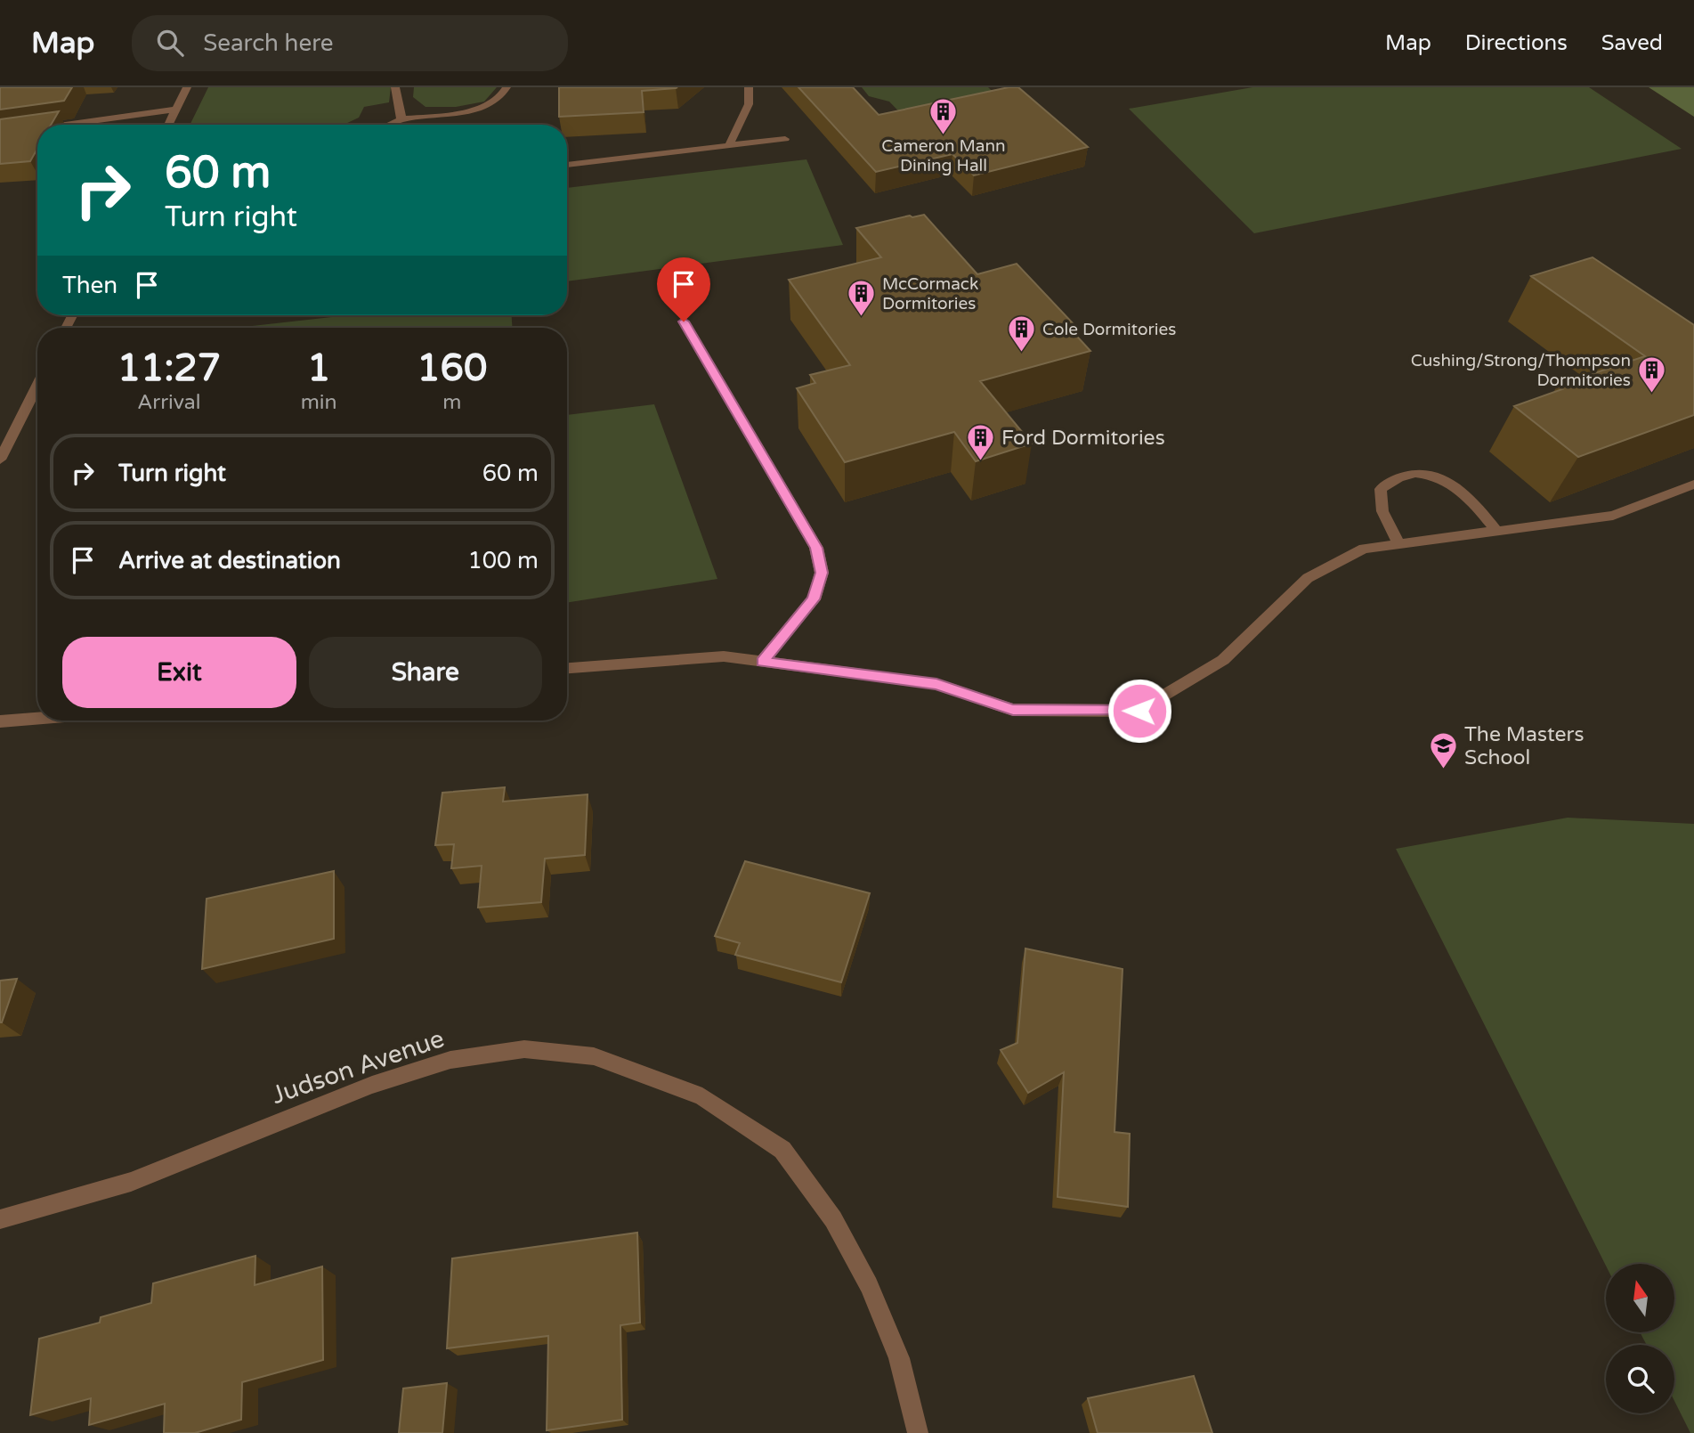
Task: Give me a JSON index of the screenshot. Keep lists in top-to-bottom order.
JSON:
{
  "streets": {
    "street": ["Judson Avenue"]
  },
  "places": {
    "building": [
      "Cameron Mann Dining Hall",
      "McCormack Dormitories",
      "Cole Dormitories",
      "Cushing/Strong/Thompson Dormitories",
      "Ford Dormitories"
    ],
    "school or university": ["The Masters School"]
  },
  "north": "top",
  "page": {
    "header": "Map",
    "search": "Search here",
    "nav": ["Map", "Directions", "Saved"],
    "turn": ["60 m", "Turn right"],
    "then": "Then",
    "eta": [
      "11:27",
      "Arrival",
      "1",
      "min",
      "160",
      "m"
    ],
    "list": [
      {
        "name": "Turn right",
        "value": "60 m"
      },
      {
        "name": "Arrive at destination",
        "value": "100 m"
      }
    ],
    "buttons": ["Exit", "Share"]
  }
}
